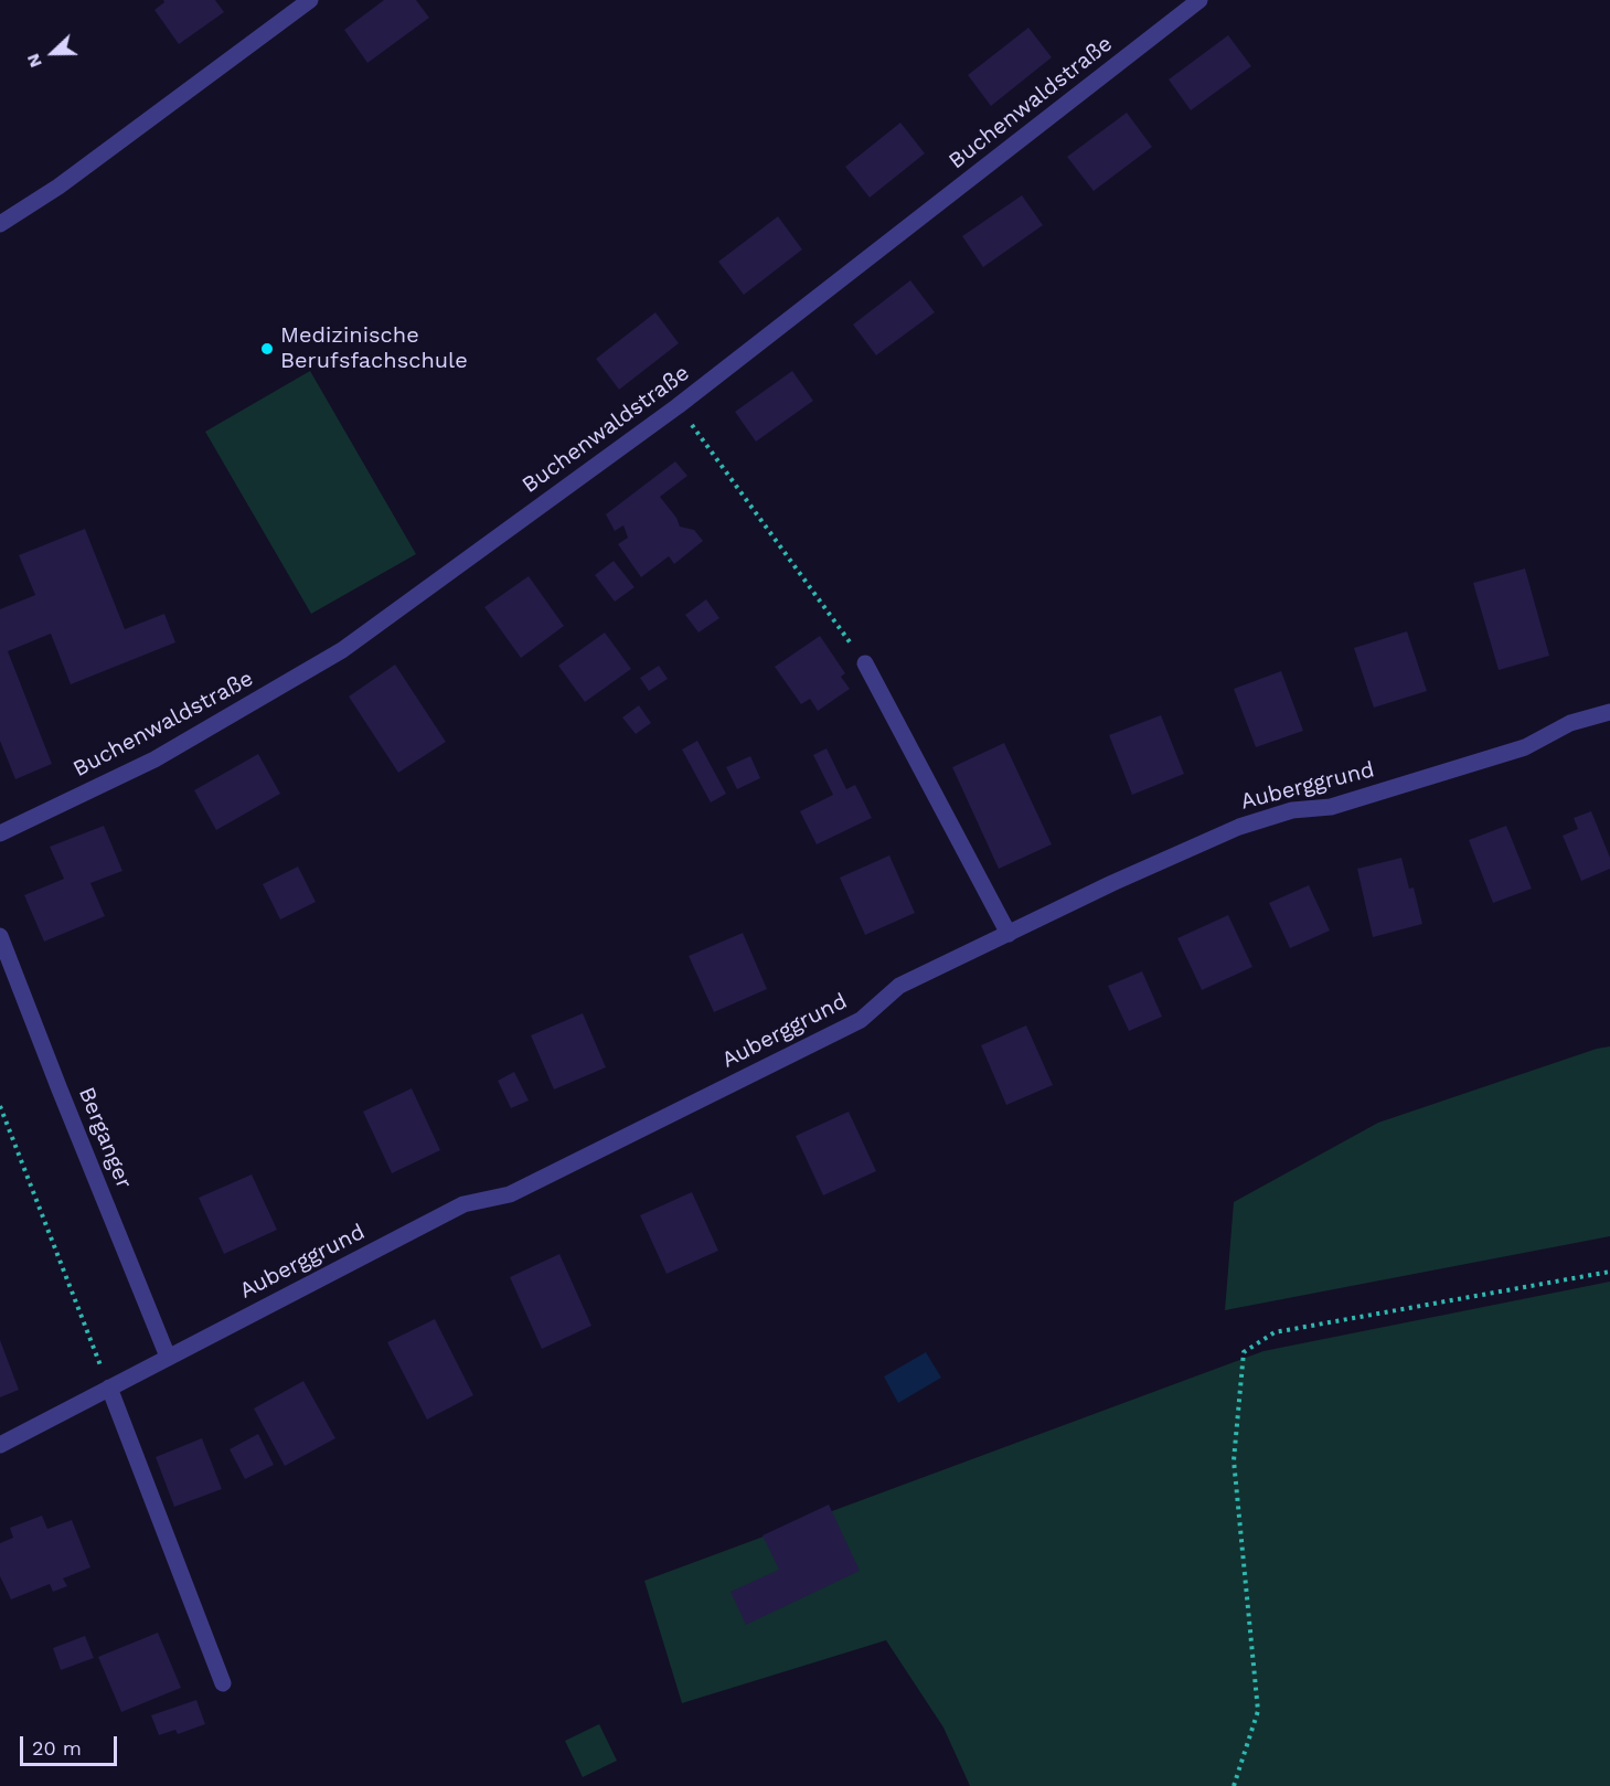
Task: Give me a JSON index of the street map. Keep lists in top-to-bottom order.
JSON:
{
  "streets": {
    "street": ["Buchenwaldstraße", "Auberggrund", "Berganger"]
  },
  "crossings": [
    ["Auberggrund", "Berganger"]
  ],
  "places": ["Medizinische Berufsfachschule"],
  "scale_bar": "20 m",
  "north": "left"
}
